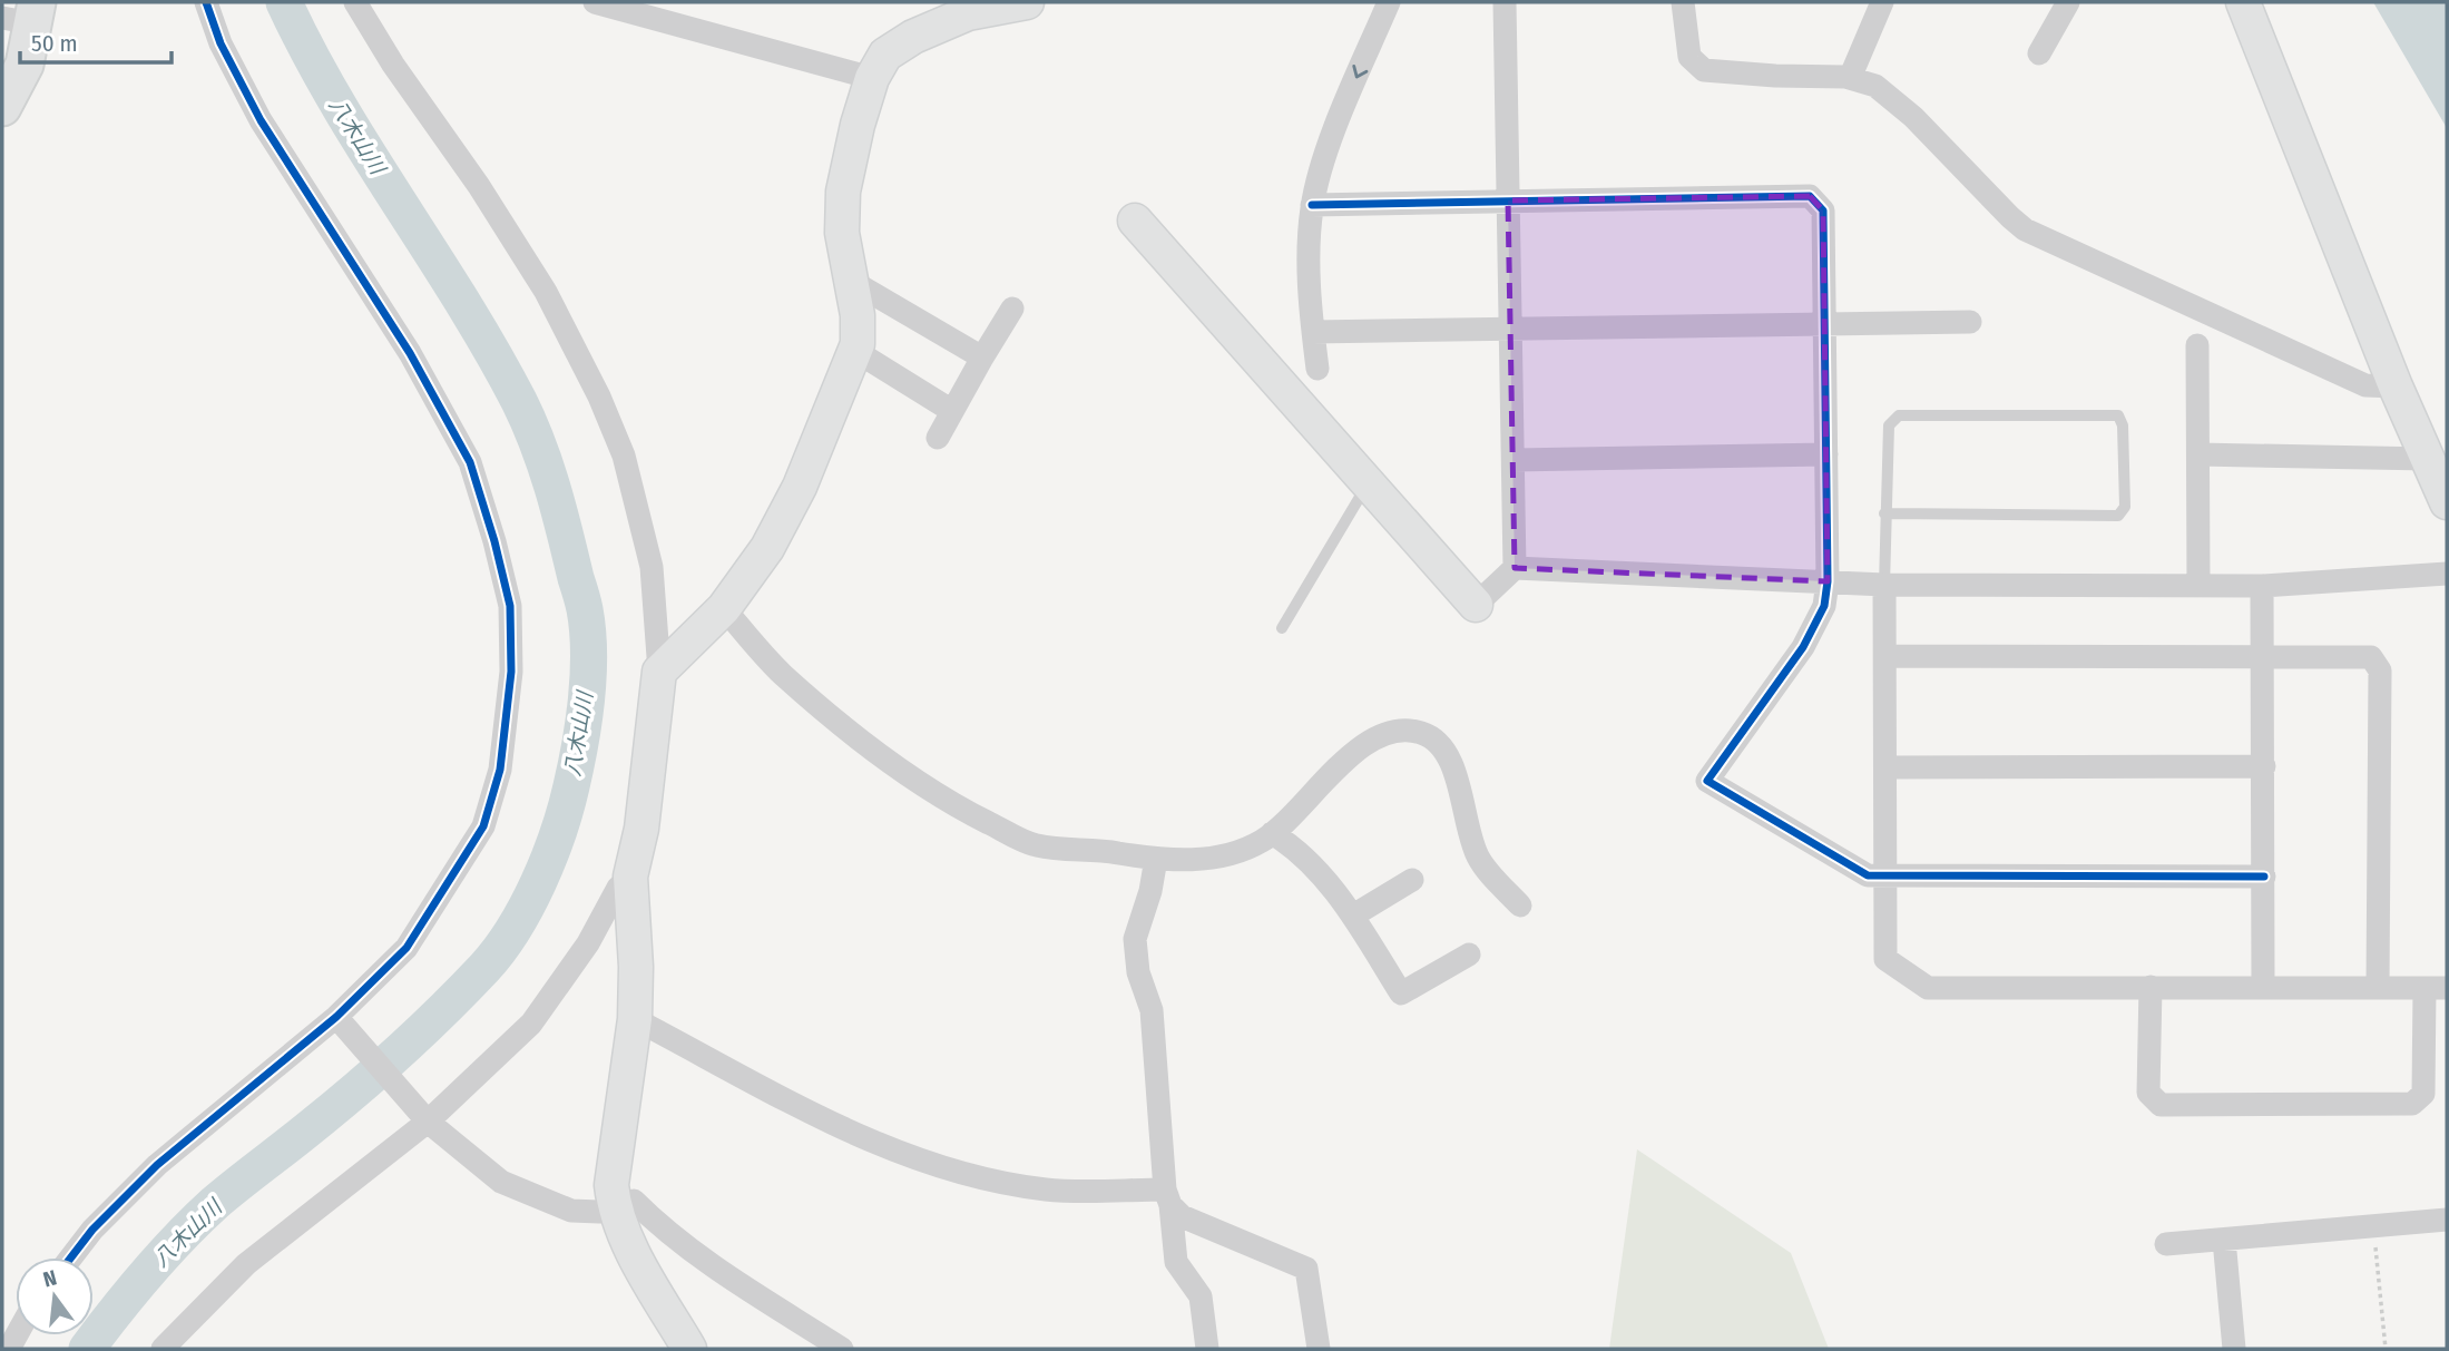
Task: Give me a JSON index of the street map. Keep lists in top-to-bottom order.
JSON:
{
  "water": ["八木山川"],
  "scale_bar": "50 m",
  "north": "top"
}
